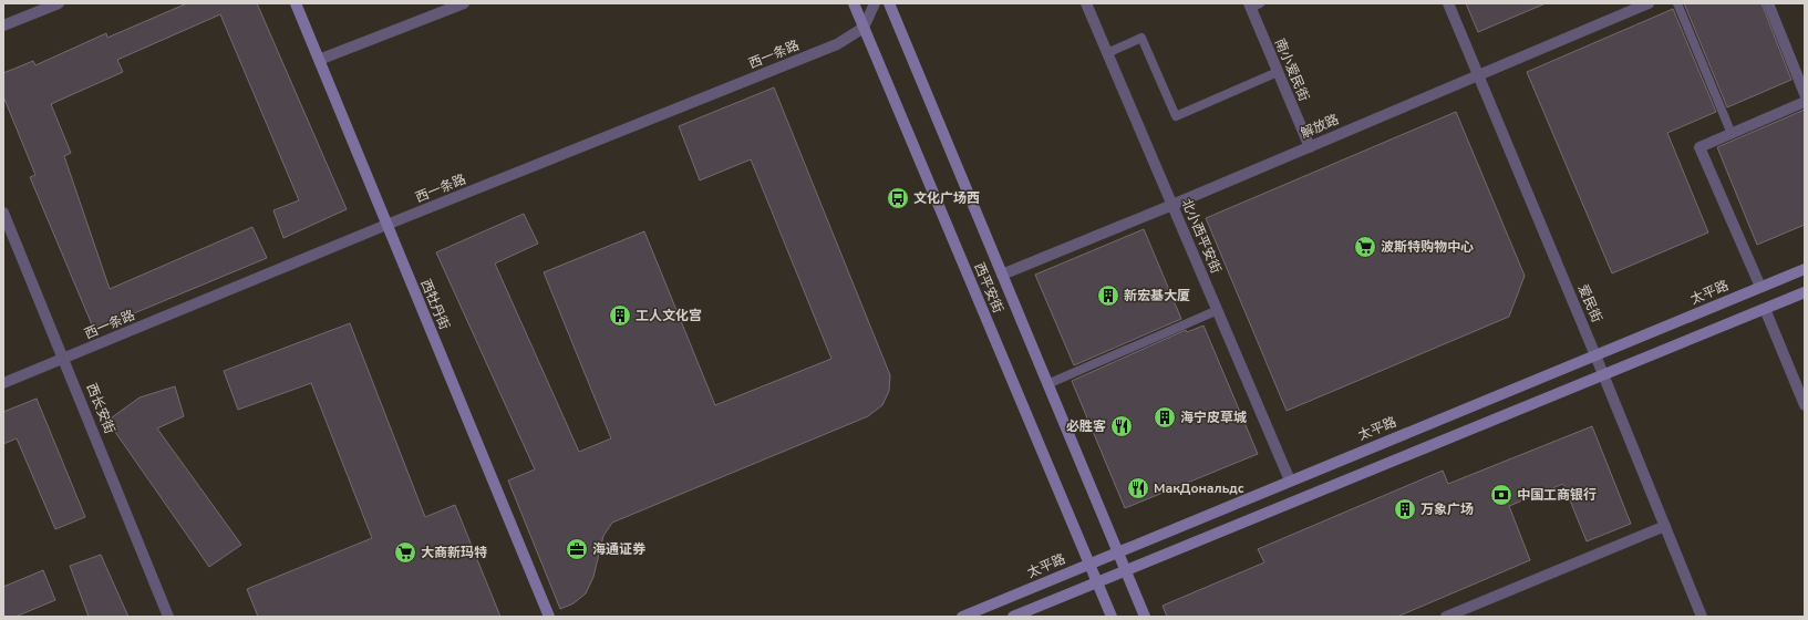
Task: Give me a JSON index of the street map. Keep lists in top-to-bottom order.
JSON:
{
  "streets": {
    "main road": ["西平安街", "太平路", "西牡丹街"],
    "street": [
      "西一条路",
      "南小爱民街",
      "解放路",
      "北小西平安街",
      "爱民街",
      "西长安街"
    ]
  },
  "crossings": [
    ["西一条路", "西平安街"],
    ["西一条路", "西牡丹街"],
    ["西一条路", "西长安街"],
    ["南小爱民街", "解放路"],
    ["解放路", "北小西平安街"],
    ["解放路", "西平安街"],
    ["解放路", "爱民街"],
    ["北小西平安街", "太平路"],
    ["西平安街", "太平路"],
    ["太平路", "爱民街"]
  ],
  "places": {
    "bus stop": ["文化广场西"],
    "supermarket": ["波斯特购物中心", "大商新玛特"],
    "building": [
      "新宏基大厦",
      "工人文化宫",
      "海宁皮草城",
      "万象广场"
    ],
    "restaurant": ["必胜客", "МакДональдс"],
    "bank": ["中国工商银行"],
    "office": ["海通证券"]
  }
}
